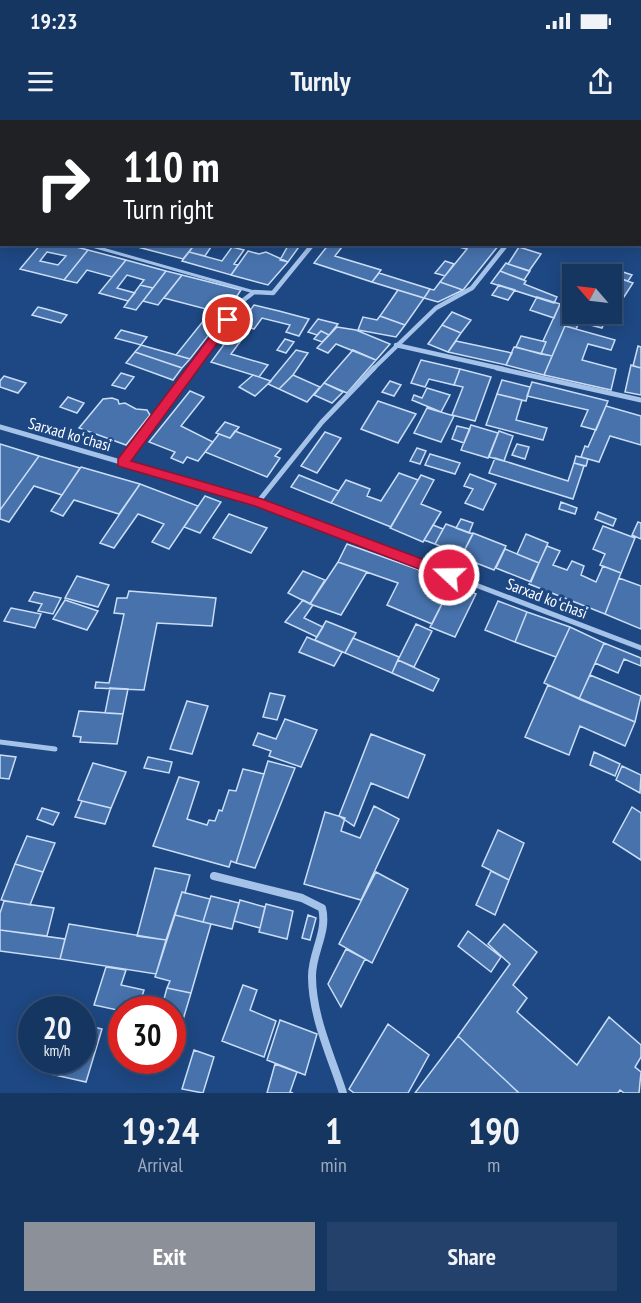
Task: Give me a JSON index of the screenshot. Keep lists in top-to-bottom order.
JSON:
{
  "streets": {
    "street": ["Sarxad koʻchasi"]
  },
  "north": "top left",
  "page": {
    "status": "19:23",
    "header": "Turnly",
    "turn": ["110 m", "Turn right"],
    "speed": "20 km/h",
    "limit": "30",
    "eta": [
      "19:24",
      "Arrival",
      "1",
      "min",
      "190",
      "m"
    ],
    "buttons": ["Exit", "Share"]
  }
}
